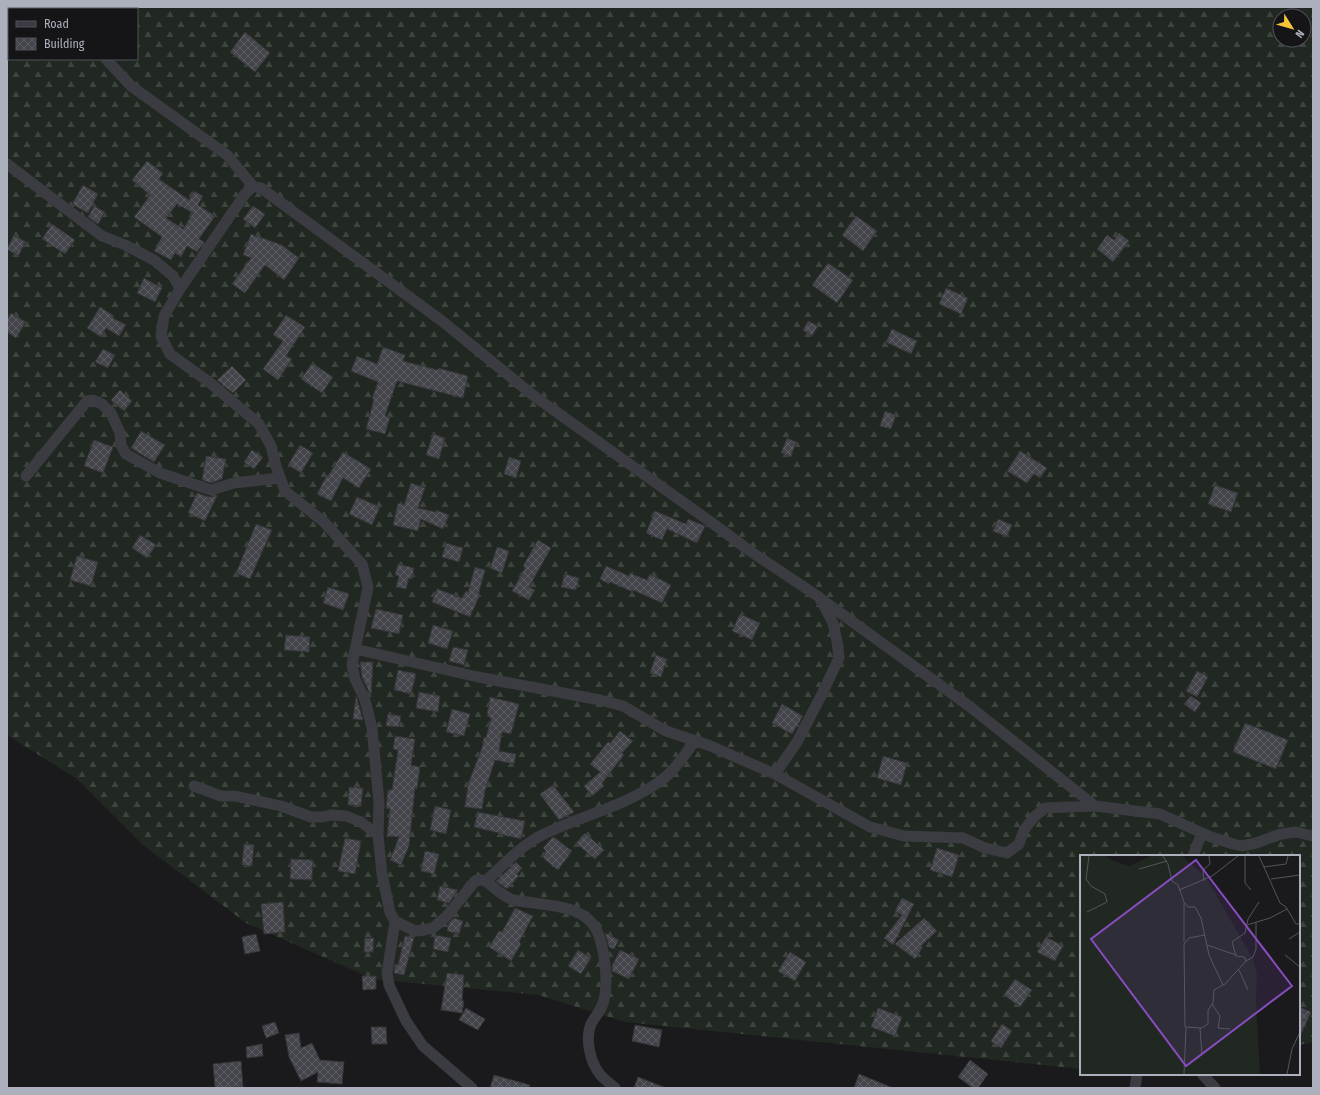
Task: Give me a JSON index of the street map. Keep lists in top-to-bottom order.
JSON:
{
  "legend": ["Road", "Building"],
  "north": "bottom right"
}
